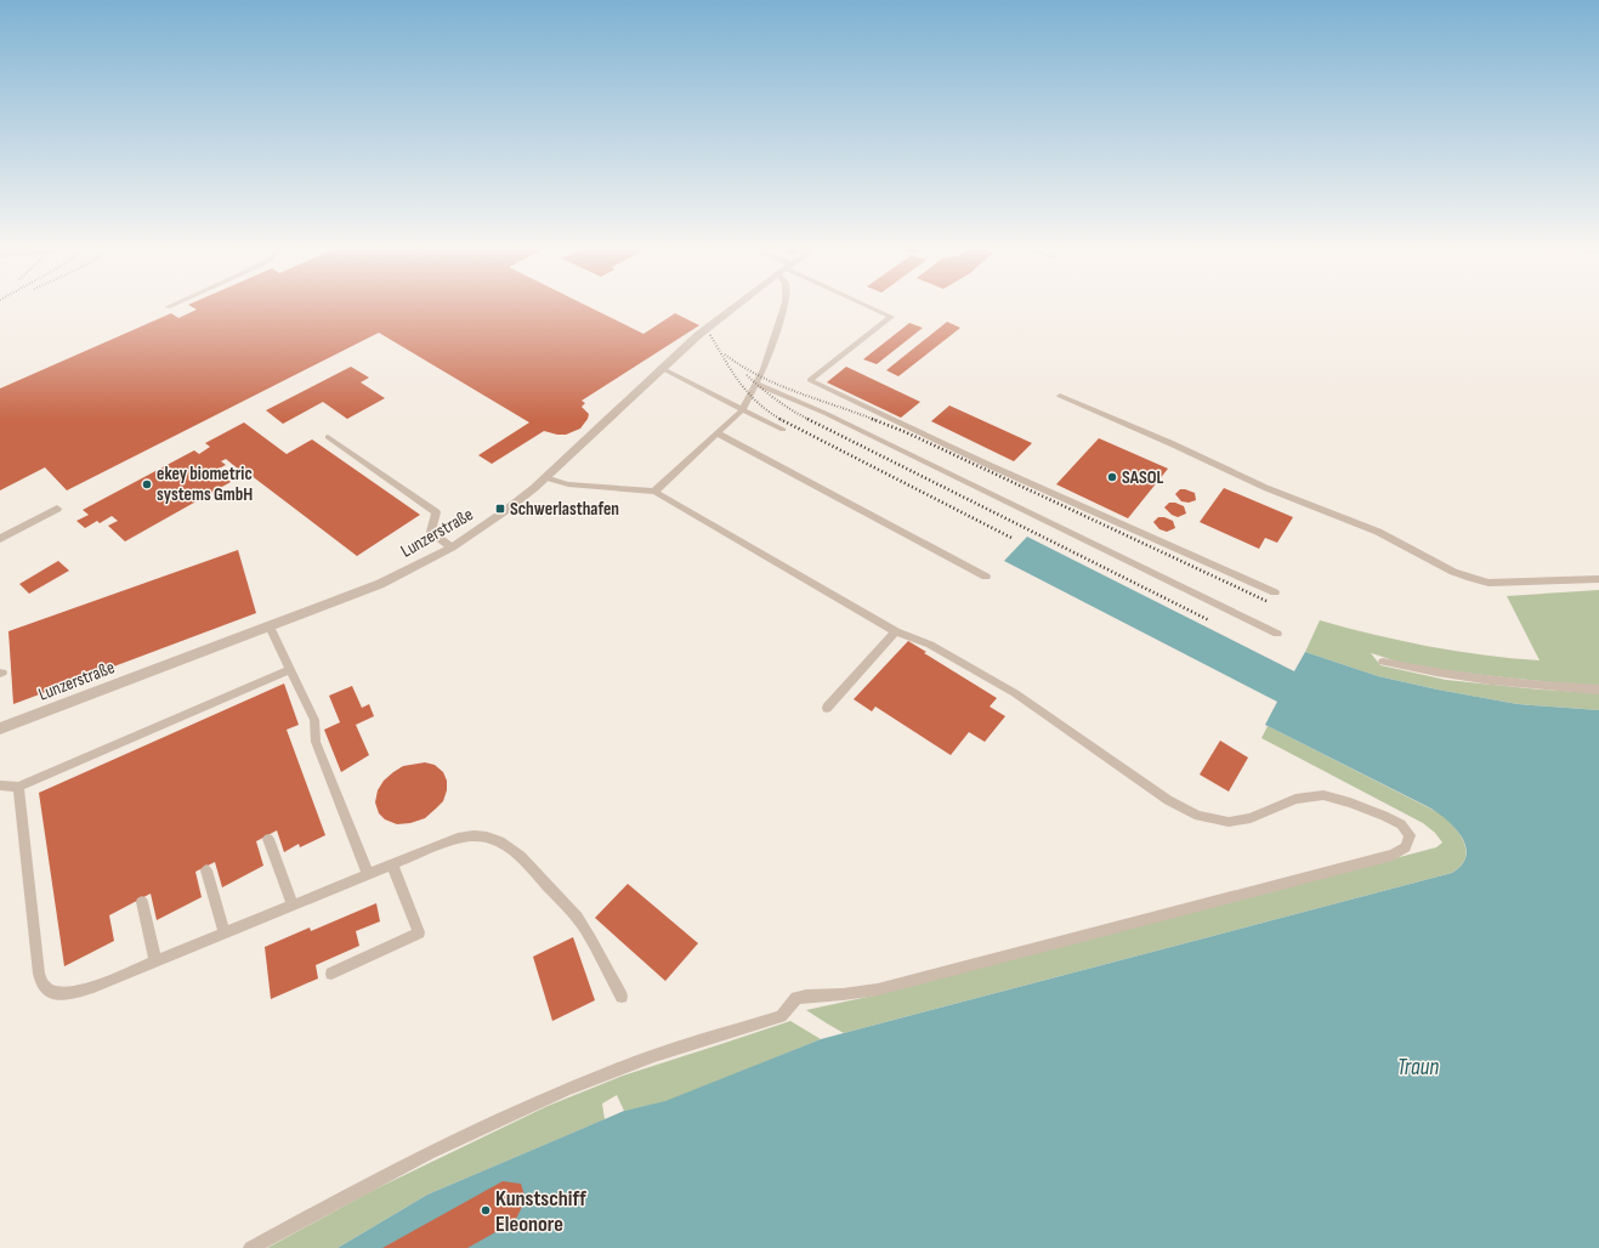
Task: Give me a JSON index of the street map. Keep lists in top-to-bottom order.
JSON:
{
  "streets": {
    "street": ["Lunzerstraße"]
  },
  "water": ["Traun"],
  "places": {
    "other": ["SASOL", "ekey biometric systems GmbH", "Kunstschiff Eleonore"],
    "transit": ["Schwerlasthafen"]
  }
}
